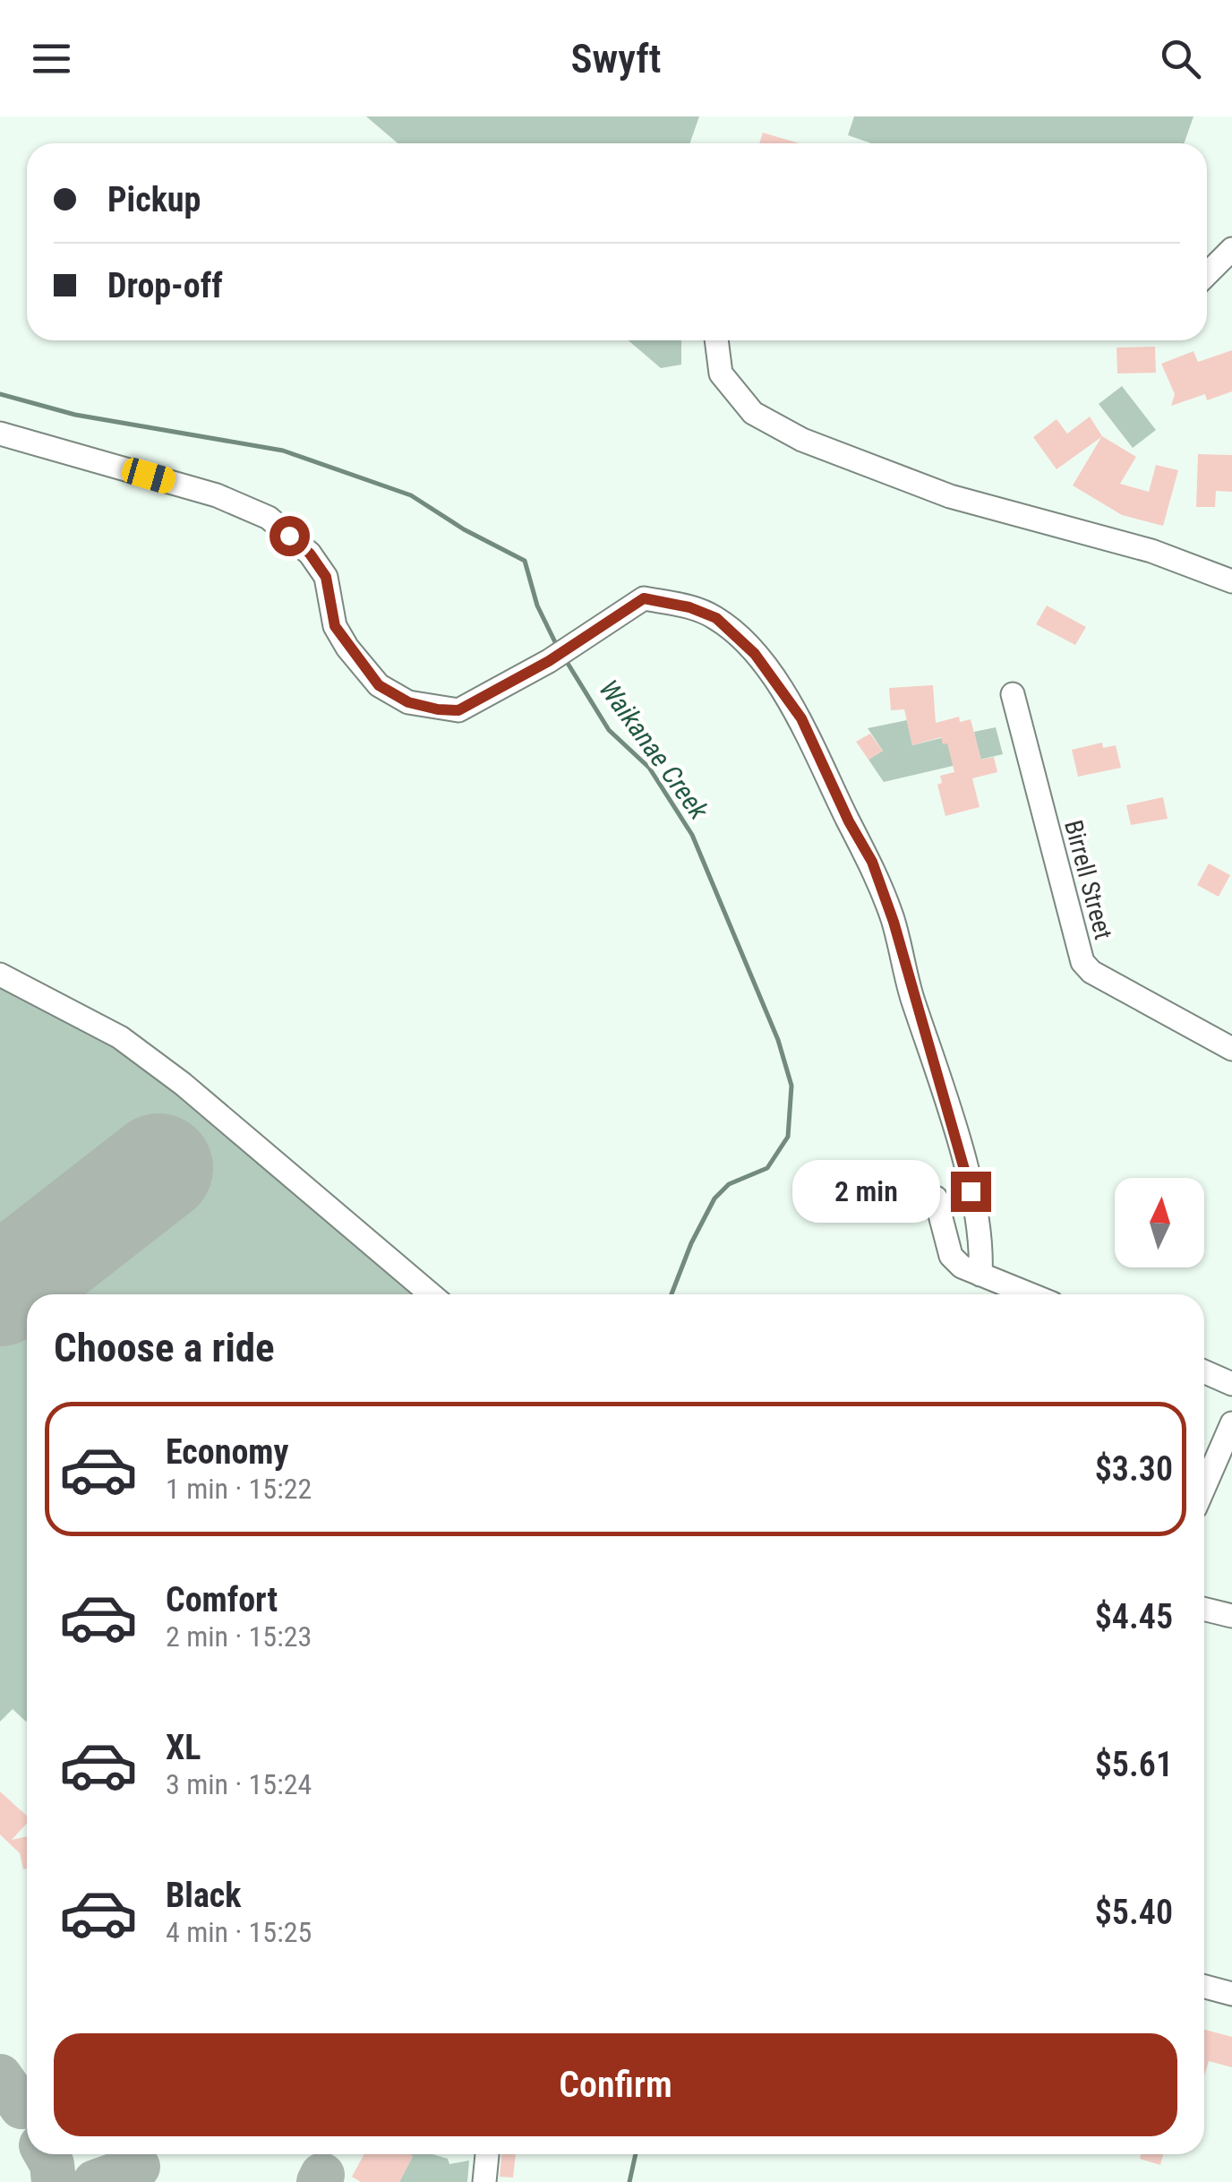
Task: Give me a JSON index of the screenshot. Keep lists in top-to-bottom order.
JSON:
{
  "streets": {
    "street": ["Birrell Street"]
  },
  "water": ["Waikanae Creek"],
  "north": "top",
  "page": {
    "header": "Swyft",
    "banner": ["Pickup", "Drop-off"],
    "bubble": "2 min",
    "heading": "Choose a ride",
    "list": [
      {
        "name": "Economy",
        "note": "1 min · 15:22",
        "value": "$3.30"
      },
      {
        "name": "Comfort",
        "note": "2 min · 15:23",
        "value": "$4.45"
      },
      {
        "name": "XL",
        "note": "3 min · 15:24",
        "value": "$5.61"
      },
      {
        "name": "Black",
        "note": "4 min · 15:25",
        "value": "$5.40"
      }
    ],
    "buttons": "Confirm"
  }
}
